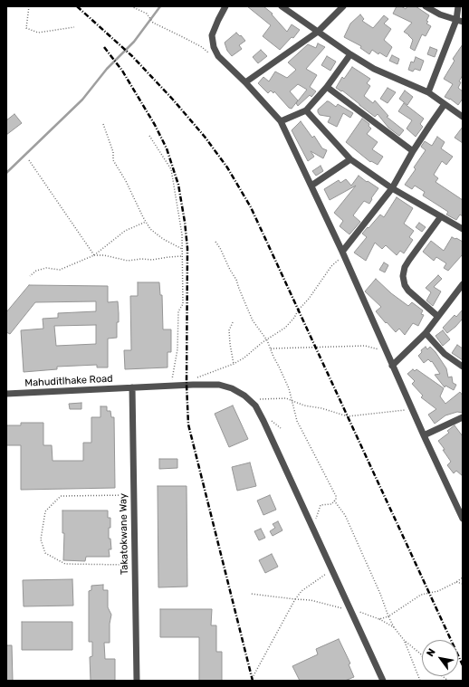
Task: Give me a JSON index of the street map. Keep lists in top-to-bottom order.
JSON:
{
  "streets": {
    "street": ["Mahuditlhake Road", "Takatokwane Way"]
  },
  "crossings": [
    ["Mahuditlhake Road", "Takatokwane Way"]
  ],
  "north": "top left"
}
